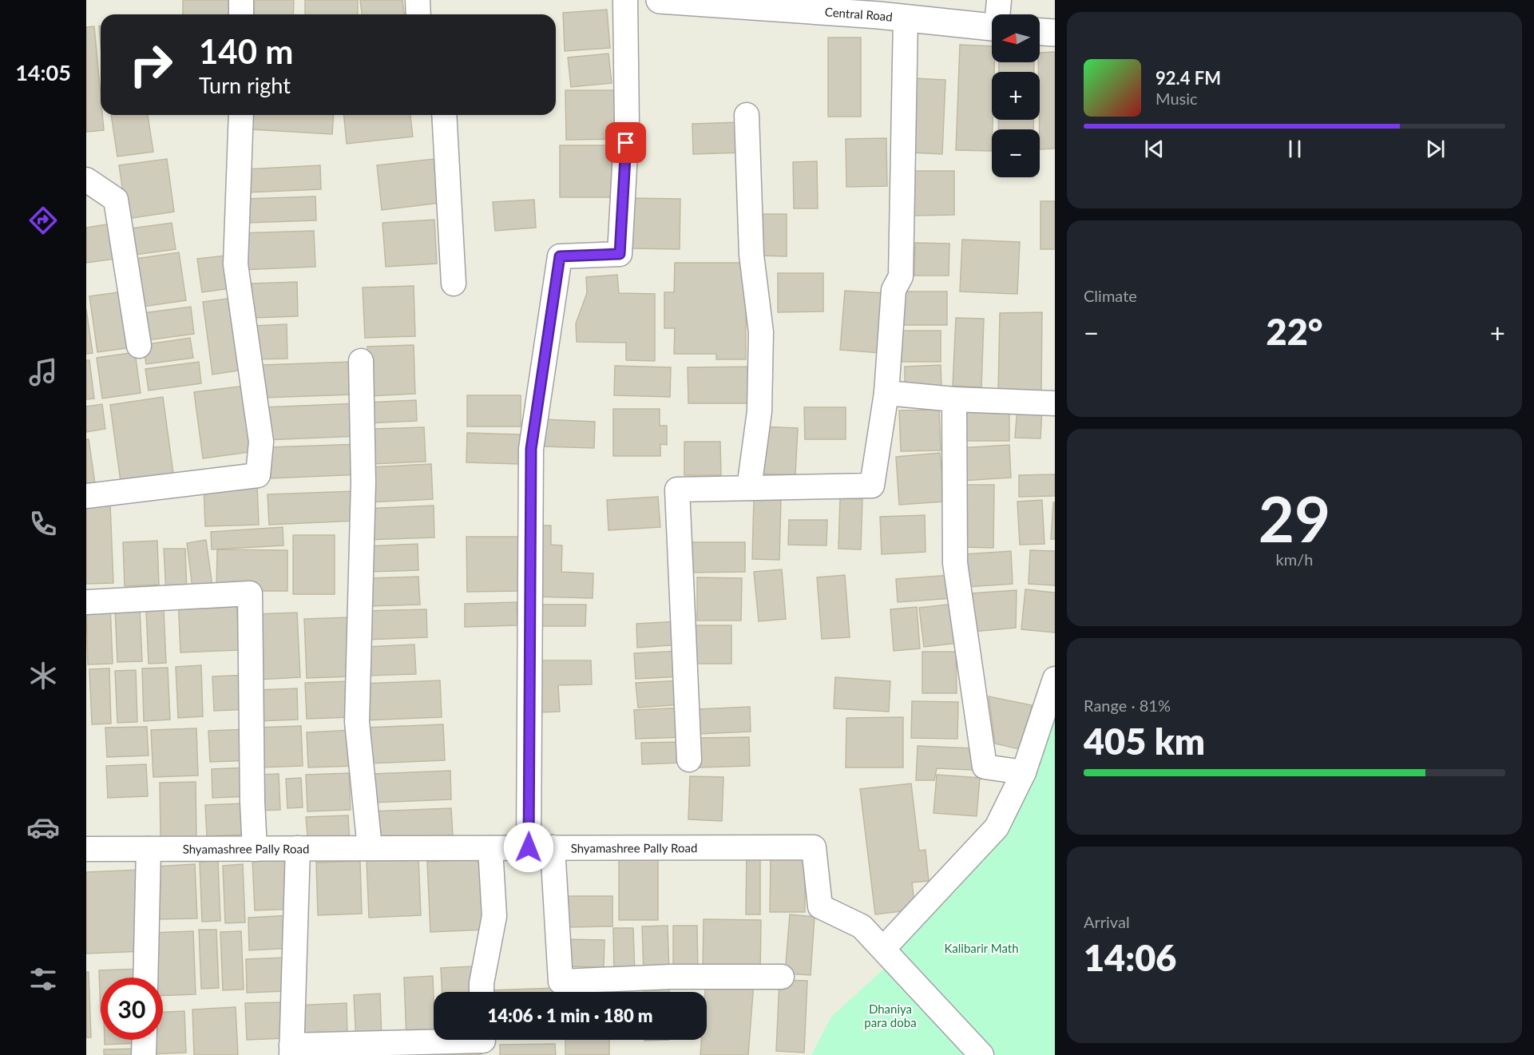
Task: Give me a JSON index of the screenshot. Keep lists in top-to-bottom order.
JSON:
{
  "streets": {
    "street": ["Central Road", "Shyamashree Pally Road"]
  },
  "parks": ["Kalibarir Math", "Dhaniya para doba"],
  "north": "left",
  "page": {
    "tabs": "14:05",
    "map_buttons": ["+", "−"],
    "turn": ["140 m", "Turn right"],
    "song": ["92.4 FM", "Music"],
    "tile": [
      "Climate",
      ["29", "km/h"],
      ["Range · 81%", "405 km"],
      ["Arrival", "14:06"]
    ],
    "heat": ["−", "22°", "+"],
    "limit": "30",
    "trip": "14:06 · 1 min · 180 m"
  }
}
